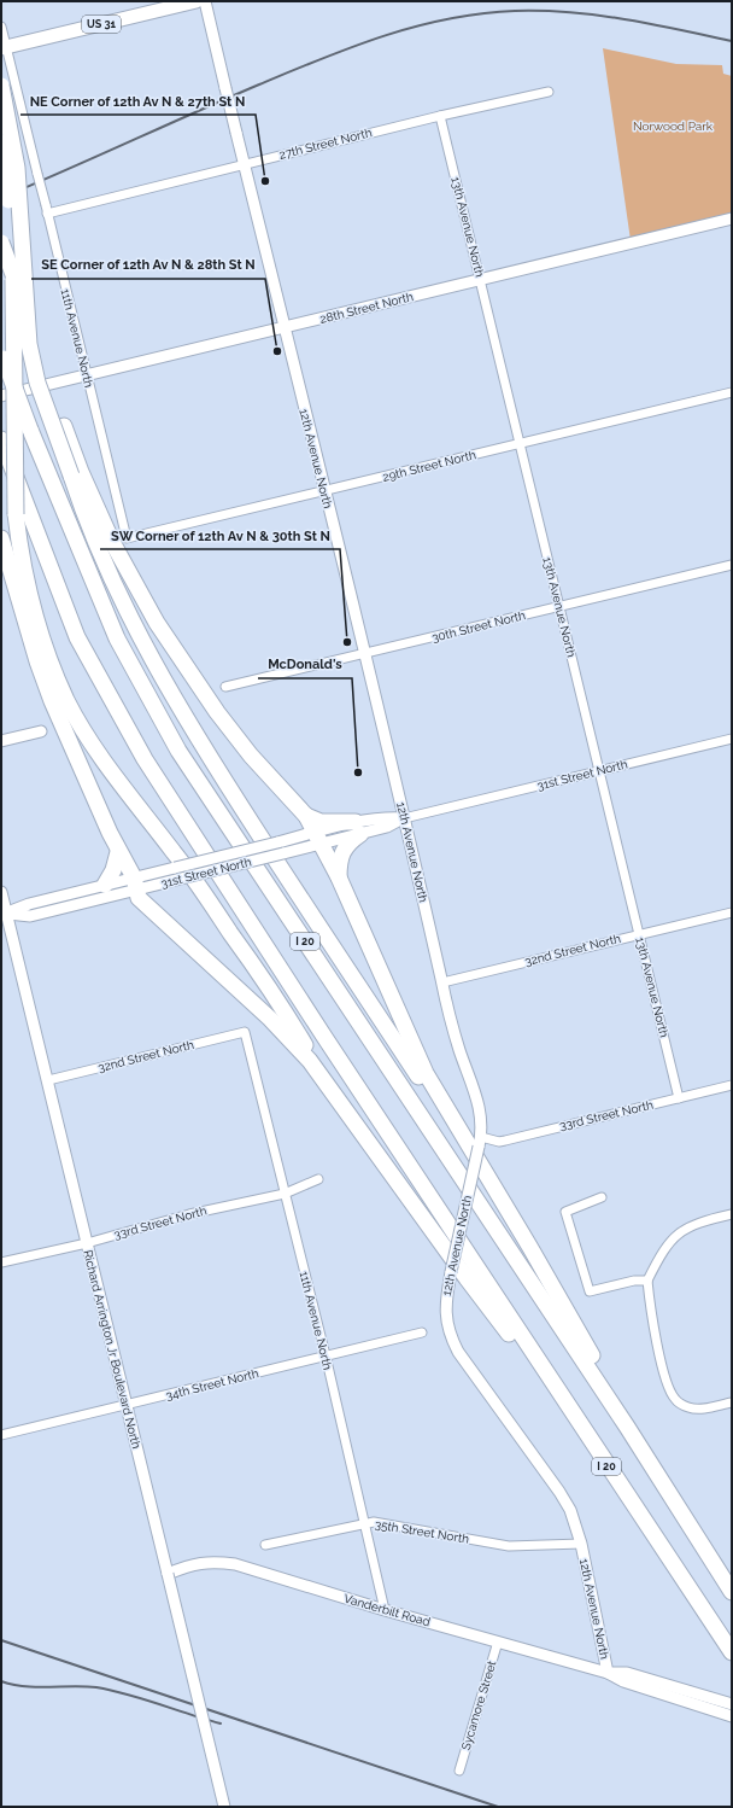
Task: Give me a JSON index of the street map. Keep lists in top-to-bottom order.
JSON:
{
  "streets": {
    "highway": ["I 20"],
    "main road": ["US 31"],
    "street": [
      "27th Street North",
      "13th Avenue North",
      "28th Street North",
      "11th Avenue North",
      "12th Avenue North",
      "29th Street North",
      "30th Street North",
      "31st Street North",
      "32nd Street North",
      "33rd Street North",
      "Richard Arrington Jr Boulevard North",
      "34th Street North",
      "35th Street North",
      "Vanderbilt Road",
      "Sycamore Street"
    ]
  },
  "crossings": [
    ["US 31", "11th Avenue North"],
    ["27th Street North", "13th Avenue North"],
    ["27th Street North", "11th Avenue North"],
    ["27th Street North", "12th Avenue North"],
    ["13th Avenue North", "28th Street North"],
    ["13th Avenue North", "29th Street North"],
    ["13th Avenue North", "30th Street North"],
    ["13th Avenue North", "31st Street North"],
    ["13th Avenue North", "32nd Street North"],
    ["13th Avenue North", "33rd Street North"],
    ["28th Street North", "11th Avenue North"],
    ["28th Street North", "12th Avenue North"],
    ["11th Avenue North", "29th Street North"],
    ["11th Avenue North", "32nd Street North"],
    ["11th Avenue North", "33rd Street North"],
    ["11th Avenue North", "34th Street North"],
    ["11th Avenue North", "35th Street North"],
    ["11th Avenue North", "Vanderbilt Road"],
    ["12th Avenue North", "29th Street North"],
    ["12th Avenue North", "30th Street North"],
    ["12th Avenue North", "31st Street North"],
    ["12th Avenue North", "32nd Street North"],
    ["12th Avenue North", "33rd Street North"],
    ["12th Avenue North", "35th Street North"],
    ["12th Avenue North", "Vanderbilt Road"],
    ["31st Street North", "Richard Arrington Jr Boulevard North"],
    ["32nd Street North", "Richard Arrington Jr Boulevard North"],
    ["33rd Street North", "Richard Arrington Jr Boulevard North"],
    ["Richard Arrington Jr Boulevard North", "34th Street North"],
    ["Richard Arrington Jr Boulevard North", "Vanderbilt Road"],
    ["Vanderbilt Road", "Sycamore Street"]
  ],
  "parks": ["Norwood Park"],
  "places": [
    "NE Corner of 12th Av N & 27th St N",
    "SE Corner of 12th Av N & 28th St N",
    "SW Corner of 12th Av N & 30th St N",
    "McDonald's"
  ]
}
